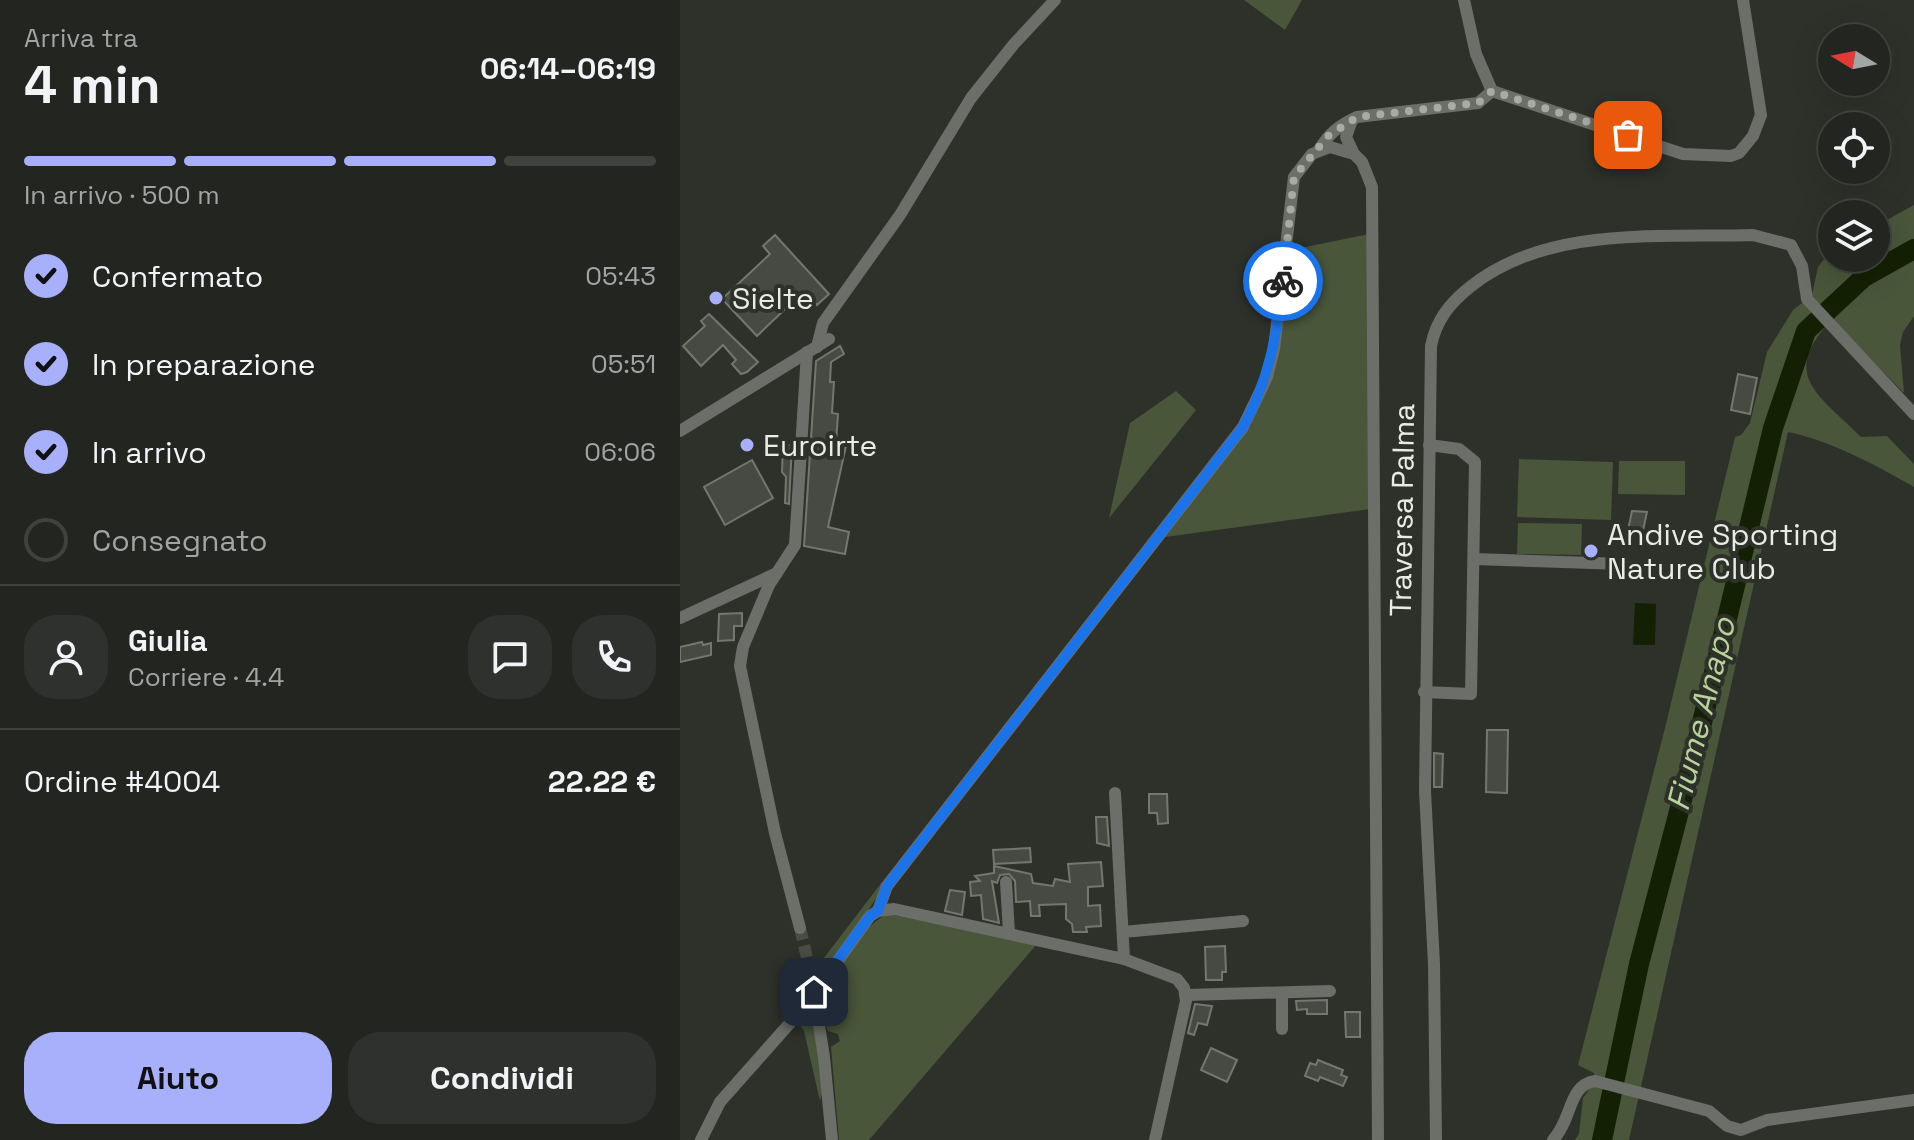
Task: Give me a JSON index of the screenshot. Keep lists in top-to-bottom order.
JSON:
{
  "streets": {
    "street": ["Traversa Palma"]
  },
  "water": ["Fiume Anapo"],
  "places": ["Sielte", "Euroirte", "Andive Sporting Nature Club"],
  "north": "left",
  "page": {
    "heading": ["4 min", "Arriva tra", "06:14–06:19"],
    "panel": [
      "Giulia",
      "Corriere · 4.4",
      "Ordine #4004",
      "22.22 €"
    ],
    "bar": "In arrivo · 500 m",
    "list": [
      ["Confermato", "05:43"],
      ["In preparazione", "05:51"],
      ["In arrivo", "06:06"],
      "Consegnato"
    ],
    "buttons": ["Aiuto", "Condividi"]
  }
}
